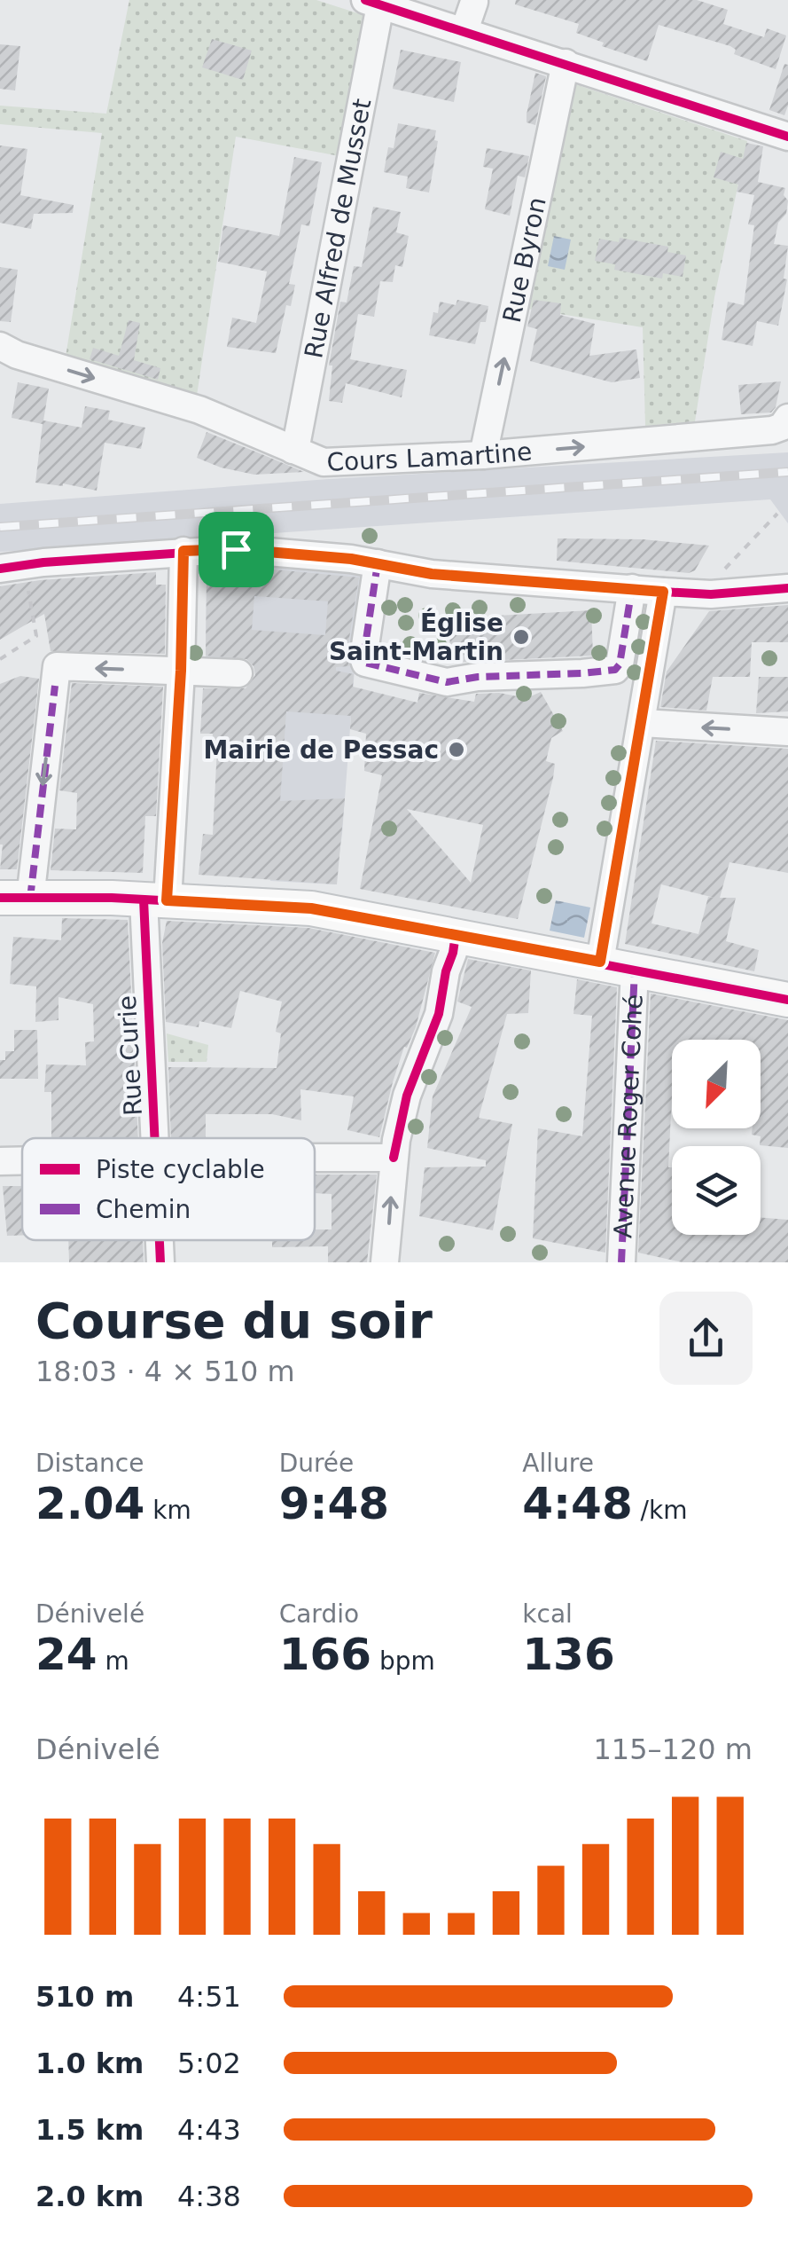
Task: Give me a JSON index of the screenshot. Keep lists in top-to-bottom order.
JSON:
{
  "streets": {
    "street": [
      "Rue Alfred de Musset",
      "Rue Byron",
      "Cours Lamartine",
      "Rue Curie",
      "Avenue Roger Cohé"
    ]
  },
  "crossings": [
    ["Rue Alfred de Musset", "Cours Lamartine"],
    ["Rue Byron", "Cours Lamartine"]
  ],
  "one_way": ["Rue Byron"],
  "places": ["Église Saint-Martin", "Mairie de Pessac"],
  "legend": ["Piste cyclable", "Chemin"],
  "north": "bottom left",
  "page": {
    "heading": ["Course du soir", "18:03 · 4 × 510 m"],
    "stats": [
      ["Distance", "2.04 km"],
      ["Durée", "9:48"],
      ["Allure", "4:48 /km"],
      ["Dénivelé", "24 m"],
      ["Cardio", "166 bpm"],
      ["kcal", "136"]
    ],
    "chart": ["Dénivelé", "115–120 m"],
    "list": [
      {
        "name": "510 m",
        "note": "4:51"
      },
      {
        "name": "1.0 km",
        "note": "5:02"
      },
      {
        "name": "1.5 km",
        "note": "4:43"
      },
      {
        "name": "2.0 km",
        "note": "4:38"
      }
    ]
  }
}
